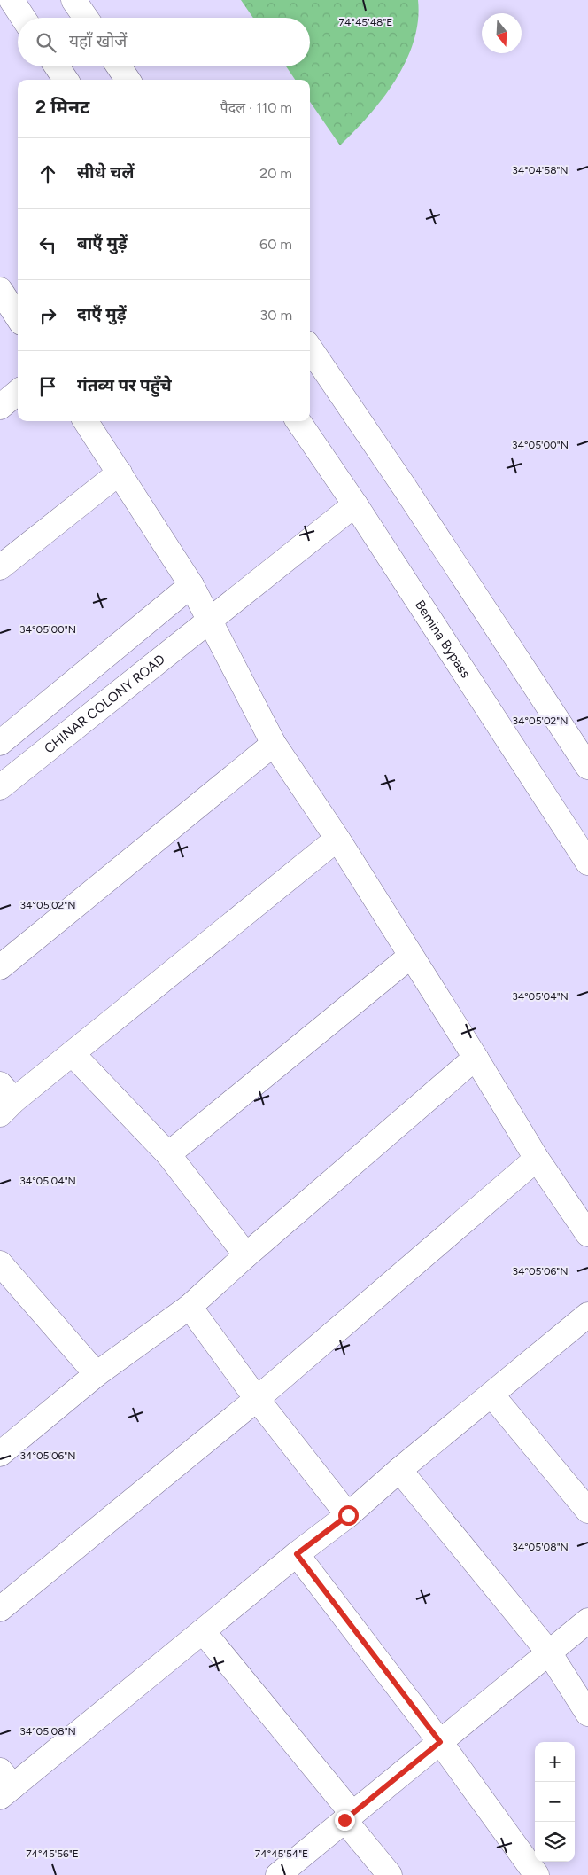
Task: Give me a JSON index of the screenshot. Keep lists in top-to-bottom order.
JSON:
{
  "streets": {
    "main road": ["Bemina Bypass", "CHINAR COLONY ROAD"]
  },
  "crossings": [
    ["Bemina Bypass", "CHINAR COLONY ROAD"]
  ],
  "north": "bottom",
  "page": {
    "search": "यहाँ खोजें",
    "heading": ["2 मिनट", "पैदल · 110 m"],
    "list": [
      ["सीधे चलें", "20 m"],
      ["बाएँ मुड़ें", "60 m"],
      ["दाएँ मुड़ें", "30 m"],
      "गंतव्य पर पहुँचे"
    ],
    "map_buttons": ["+", "−"]
  },
  "coordinates": [
    "74°45'48\"E",
    "34°04'58\"N",
    "34°05'00\"N",
    "34°05'02\"N",
    "34°05'04\"N",
    "34°05'06\"N",
    "34°05'08\"N",
    "74°45'56\"E",
    "74°45'54\"E"
  ]
}
